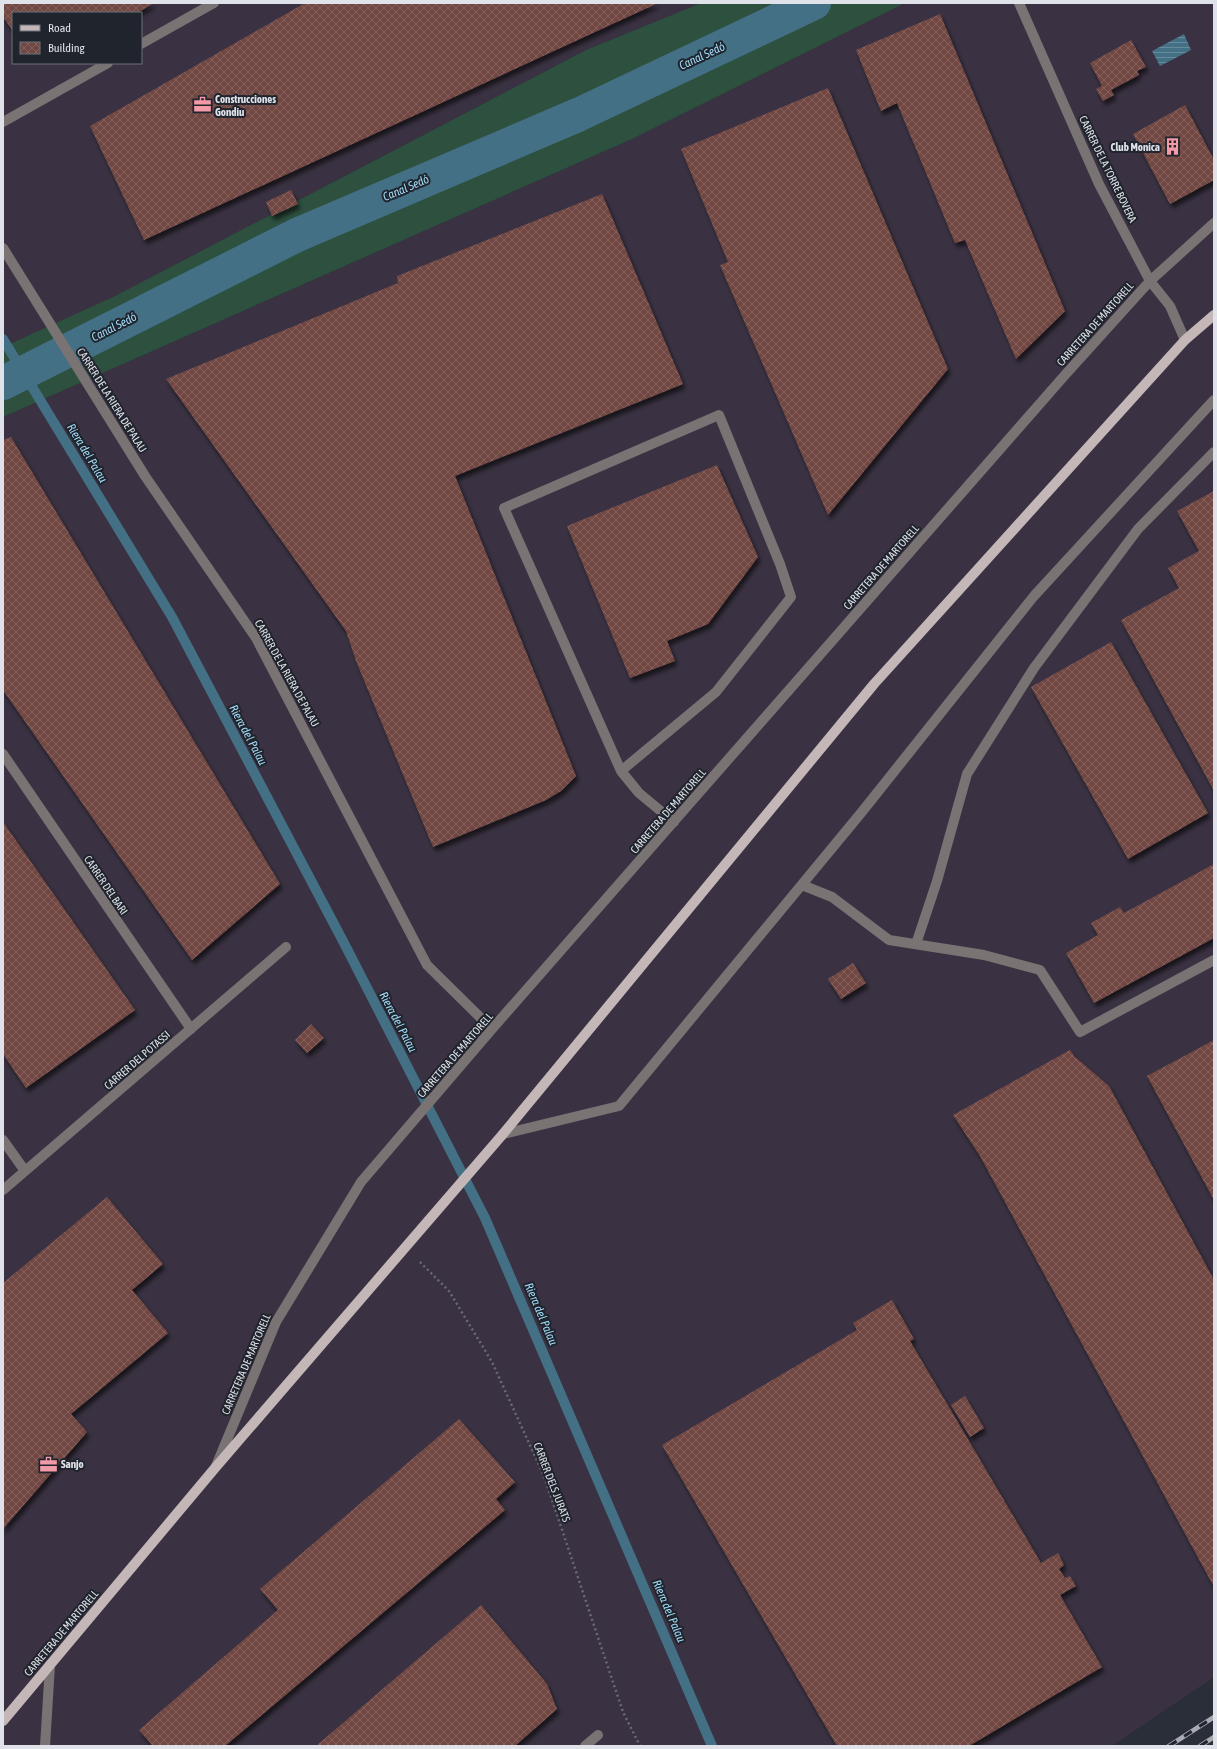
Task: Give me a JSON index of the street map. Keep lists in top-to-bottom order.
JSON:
{
  "streets": {
    "main road": ["CARRETERA DE MARTORELL"],
    "street": [
      "CARRER DE LA TORRE BOVERA",
      "CARRER DE LA RIERA DE PALAU",
      "CARRER DEL BARI",
      "CARRER DEL POTASSI"
    ],
    "path": ["CARRER DELS JURATS"]
  },
  "crossings": [
    ["CARRER DE LA TORRE BOVERA", "CARRETERA DE MARTORELL"],
    ["CARRETERA DE MARTORELL", "CARRER DE LA RIERA DE PALAU"],
    ["CARRETERA DE MARTORELL", "CARRER DELS JURATS"],
    ["CARRER DEL BARI", "CARRER DEL POTASSI"]
  ],
  "water": ["Canal Sedó", "Riera del Palau"],
  "places": {
    "office": ["Construcciones Gondiu", "Sanjo"],
    "building": ["Club Monica"]
  },
  "legend": ["Road", "Building"]
}
